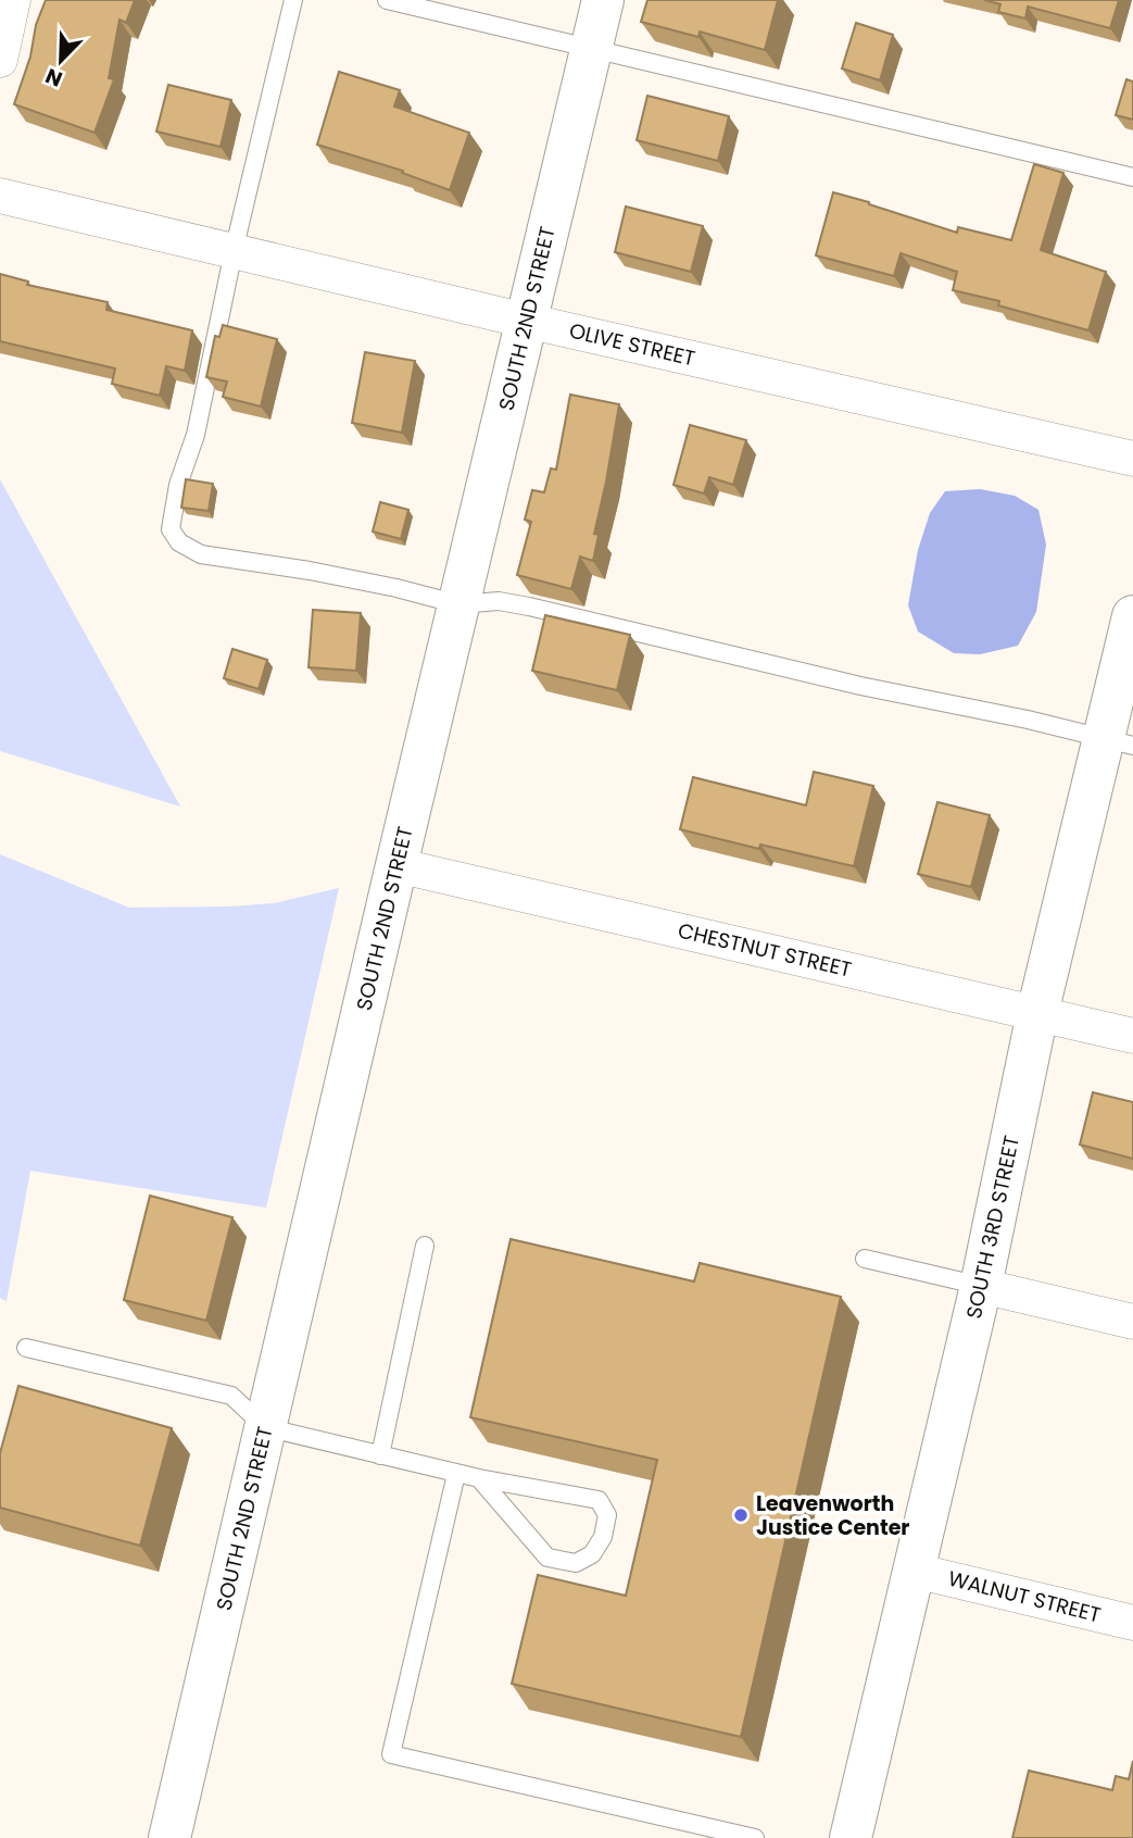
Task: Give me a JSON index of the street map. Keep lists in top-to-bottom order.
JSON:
{
  "streets": {
    "street": [
      "SOUTH 2ND STREET",
      "OLIVE STREET",
      "CHESTNUT STREET",
      "SOUTH 3RD STREET",
      "WALNUT STREET"
    ]
  },
  "crossings": [
    ["SOUTH 2ND STREET", "OLIVE STREET"],
    ["SOUTH 2ND STREET", "CHESTNUT STREET"],
    ["CHESTNUT STREET", "SOUTH 3RD STREET"],
    ["SOUTH 3RD STREET", "WALNUT STREET"]
  ],
  "places": ["Leavenworth Justice Center"],
  "north": "bottom left"
}
